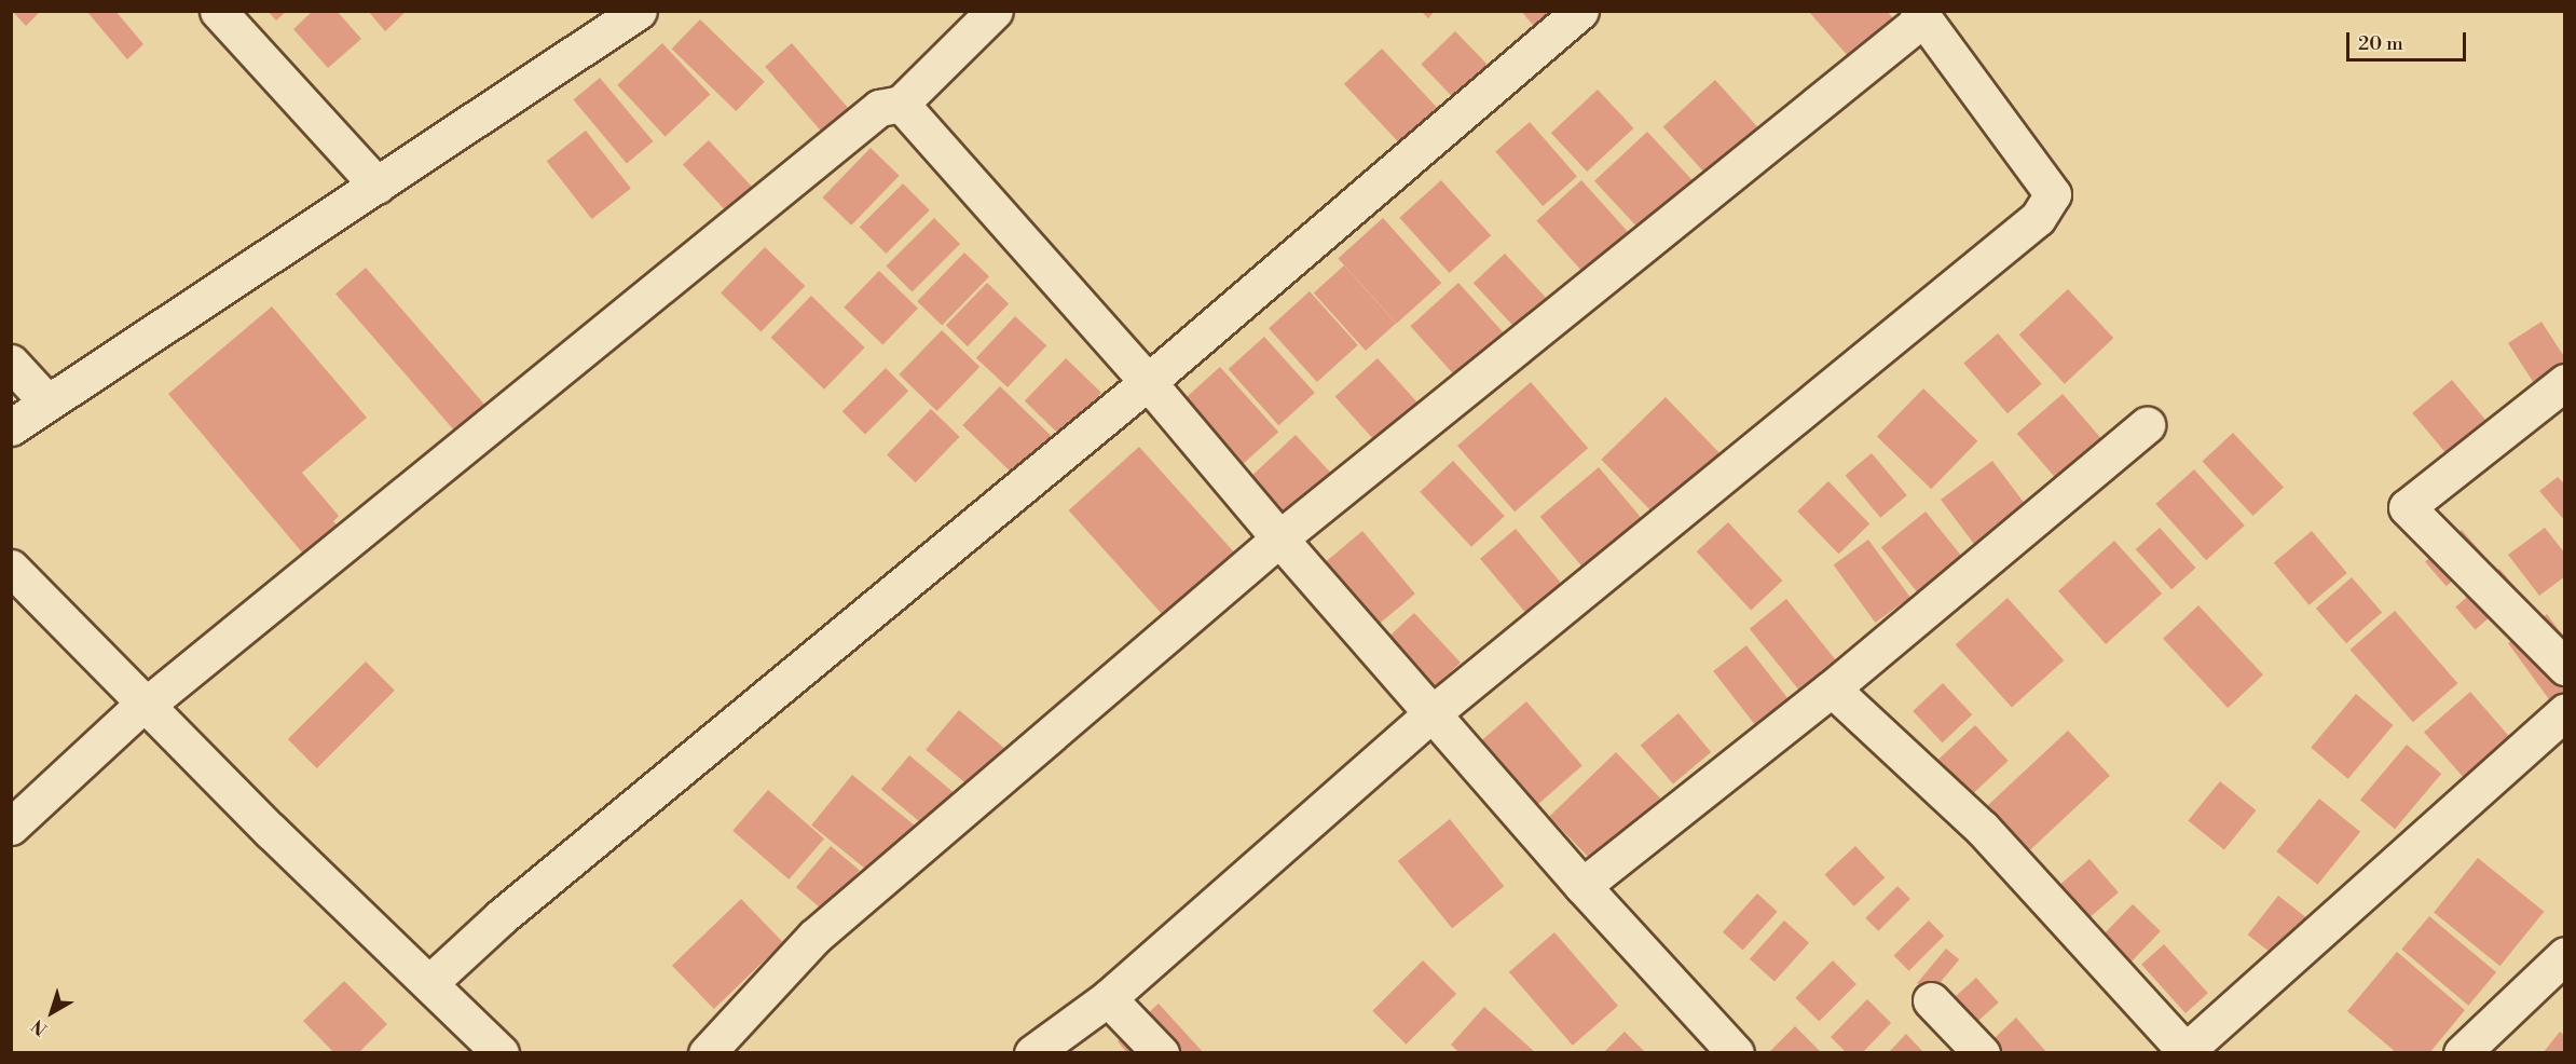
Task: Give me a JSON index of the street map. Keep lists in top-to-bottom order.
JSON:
{
  "scale_bar": "20 m",
  "north": "bottom left"
}
